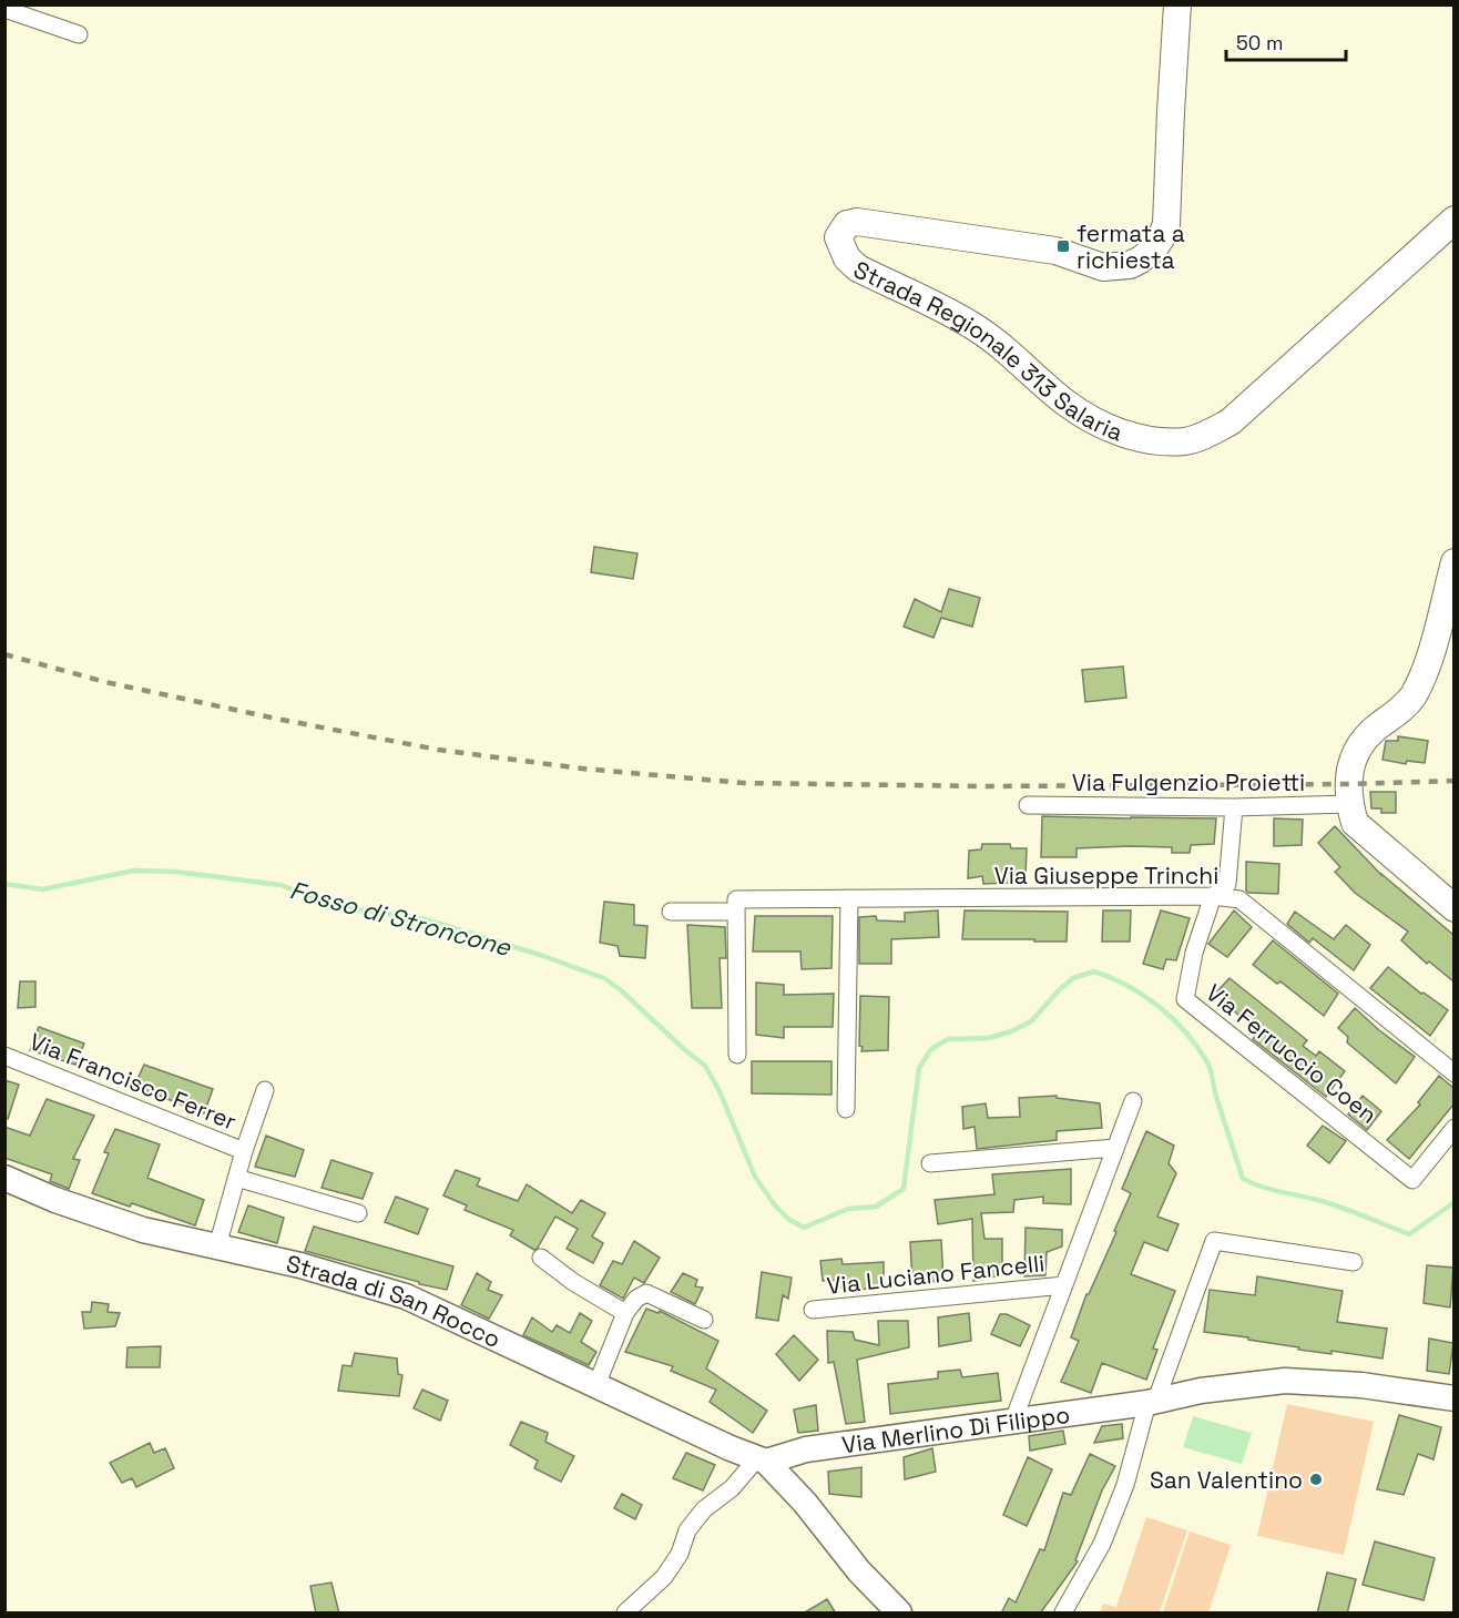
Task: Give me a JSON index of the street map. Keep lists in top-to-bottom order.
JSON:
{
  "streets": {
    "main road": ["Strada Regionale 313 Salaria", "Strada di San Rocco", "Via Merlino Di Filippo"],
    "street": [
      "Via Fulgenzio Proietti",
      "Via Giuseppe Trinchi",
      "Via Ferruccio Coen",
      "Via Francisco Ferrer",
      "Via Luciano Fancelli"
    ]
  },
  "crossings": [
    ["Via Fulgenzio Proietti", "Via Ferruccio Coen"],
    ["Via Giuseppe Trinchi", "Via Ferruccio Coen"],
    ["Via Francisco Ferrer", "Strada di San Rocco"],
    ["Strada di San Rocco", "Via Merlino Di Filippo"]
  ],
  "water": ["Fosso di Stroncone"],
  "places": {
    "transit": ["fermata a richiesta"],
    "other": ["San Valentino"]
  },
  "scale_bar": "50 m"
}
